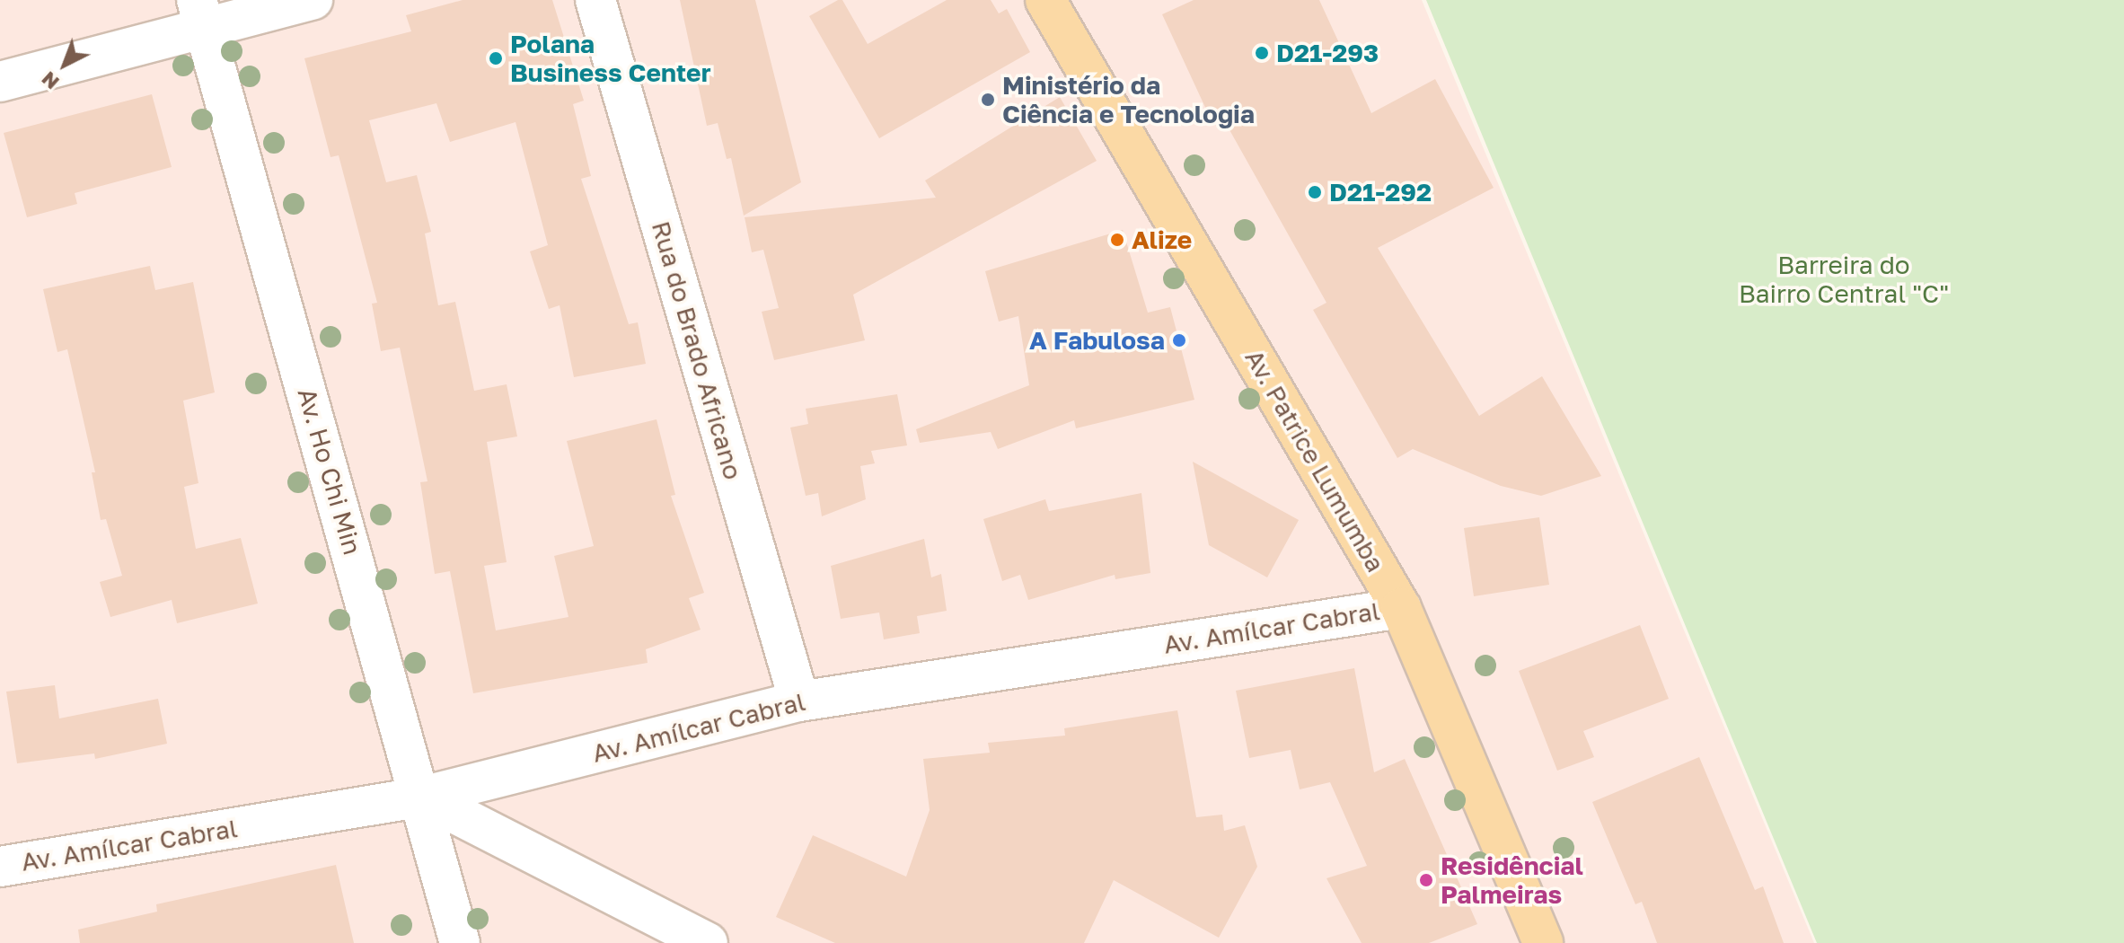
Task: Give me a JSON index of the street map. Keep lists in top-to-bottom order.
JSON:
{
  "streets": {
    "main road": ["Av. Patrice Lumumba"],
    "street": ["Rua do Brado Africano", "Av. Ho Chi Min", "Av. Amílcar Cabral"]
  },
  "crossings": [
    ["Rua do Brado Africano", "Av. Amílcar Cabral"],
    ["Av. Patrice Lumumba", "Av. Amílcar Cabral"],
    ["Av. Ho Chi Min", "Av. Amílcar Cabral"]
  ],
  "parks": ["Barreira do Bairro Central \"C\""],
  "places": [
    "D21-293",
    "Polana Business Center",
    "Ministério da Ciência e Tecnologia",
    "D21-292",
    "Alize",
    "A Fabulosa",
    "Residêncial Palmeiras"
  ],
  "north": "bottom left"
}
